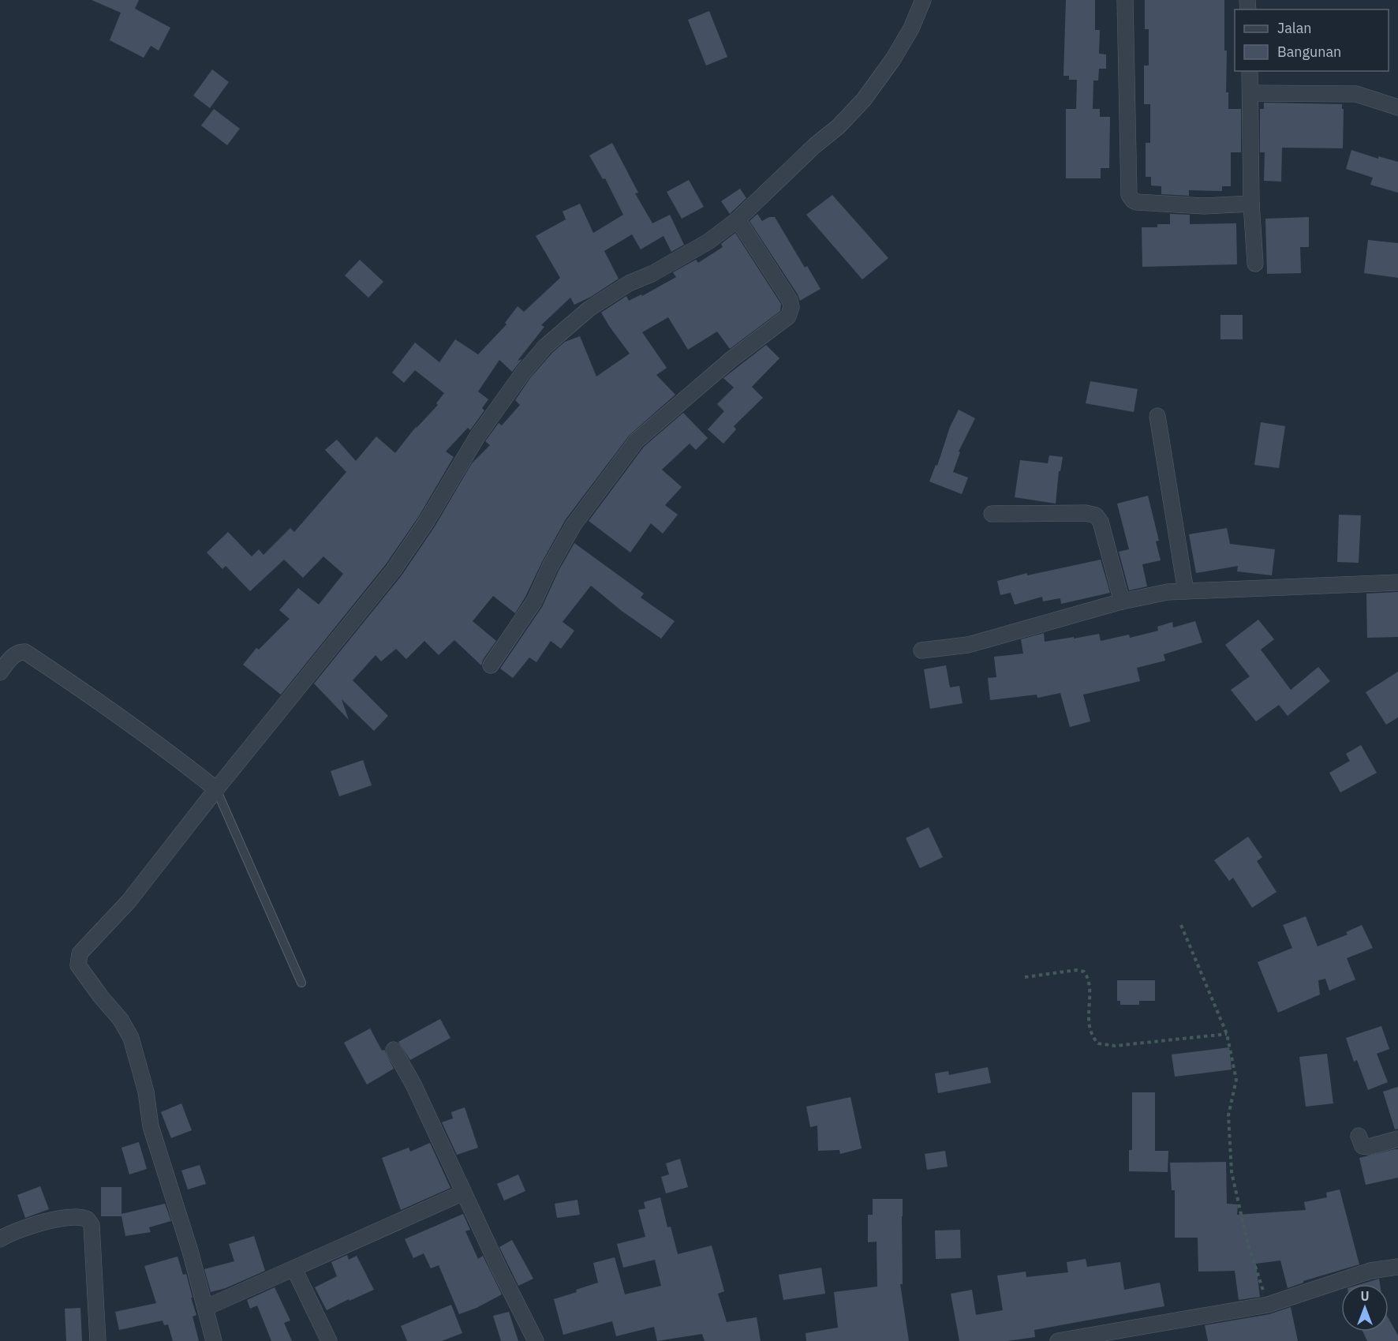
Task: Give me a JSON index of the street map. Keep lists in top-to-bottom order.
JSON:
{
  "legend": ["Jalan", "Bangunan"],
  "north": "top"
}
